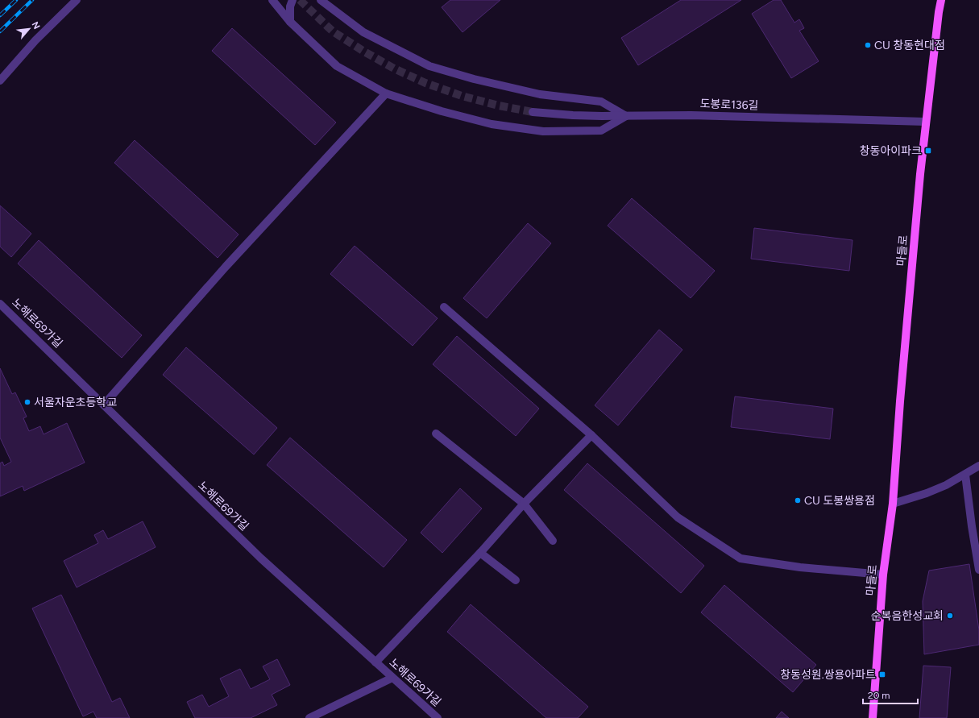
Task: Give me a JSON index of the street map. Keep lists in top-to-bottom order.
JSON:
{
  "streets": {
    "main road": ["마들로"],
    "street": ["도봉로136길", "노해로69가길"]
  },
  "crossings": [
    ["도봉로136길", "마들로"]
  ],
  "places": {
    "other": [
      "CU 창동현대점",
      "서울자운초등학교",
      "CU 도봉쌍용점",
      "순복음한성교회"
    ],
    "transit": ["창동아이파크", "창동성원.쌍용아파트"]
  },
  "scale_bar": "20 m",
  "north": "top right"
}
